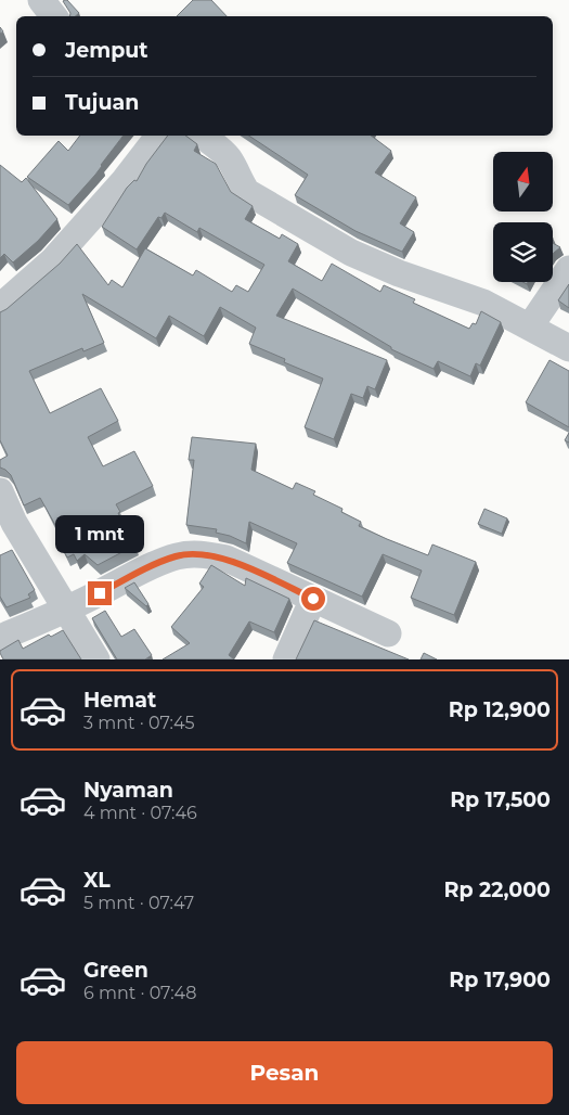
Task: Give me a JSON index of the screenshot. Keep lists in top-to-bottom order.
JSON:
{
  "north": "top",
  "page": {
    "banner": ["Jemput", "Tujuan"],
    "bubble": "1 mnt",
    "list": [
      {
        "name": "Hemat",
        "note": "3 mnt · 07:45",
        "value": "Rp 12,900"
      },
      {
        "name": "Nyaman",
        "note": "4 mnt · 07:46",
        "value": "Rp 17,500"
      },
      {
        "name": "XL",
        "note": "5 mnt · 07:47",
        "value": "Rp 22,000"
      },
      {
        "name": "Green",
        "note": "6 mnt · 07:48",
        "value": "Rp 17,900"
      }
    ],
    "buttons": "Pesan"
  }
}
